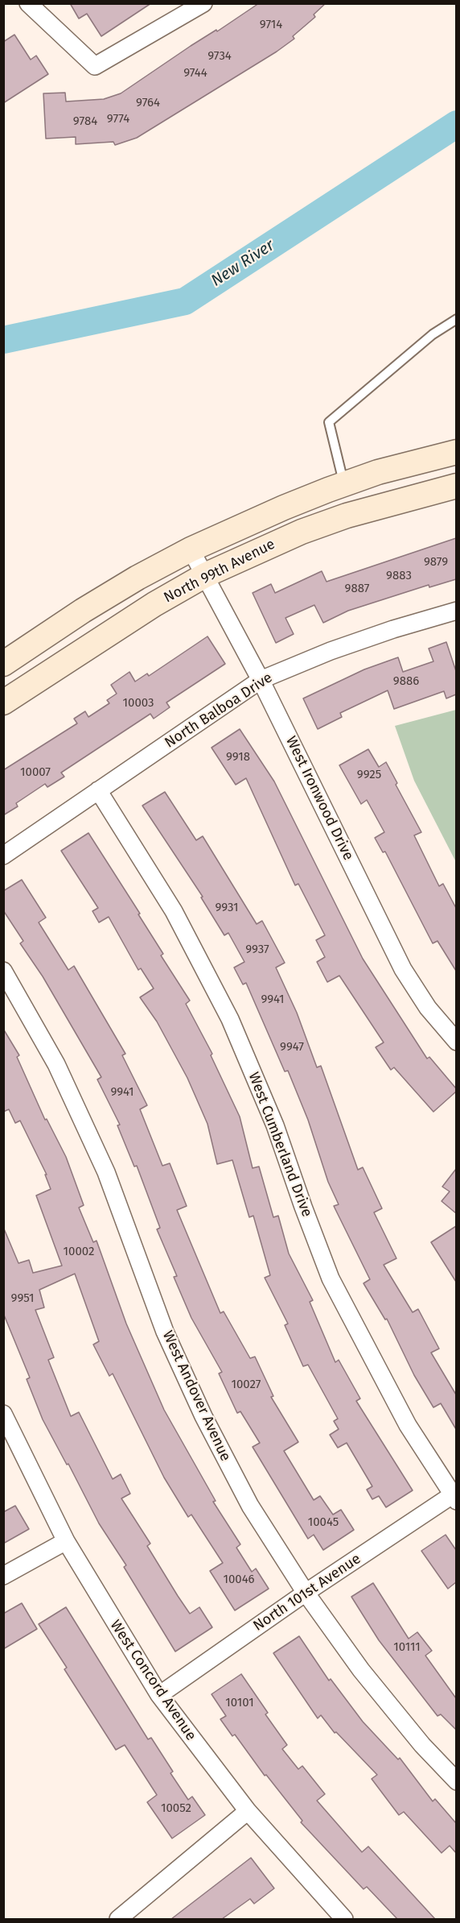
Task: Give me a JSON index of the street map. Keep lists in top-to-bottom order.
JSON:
{
  "streets": {
    "main road": ["North 99th Avenue"],
    "street": [
      "North Balboa Drive",
      "West Ironwood Drive",
      "West Cumberland Drive",
      "West Andover Avenue",
      "North 101st Avenue",
      "West Concord Avenue"
    ]
  },
  "crossings": [
    ["North 99th Avenue", "West Ironwood Drive"],
    ["North Balboa Drive", "West Ironwood Drive"],
    ["North Balboa Drive", "West Cumberland Drive"],
    ["West Cumberland Drive", "North 101st Avenue"],
    ["West Andover Avenue", "North 101st Avenue"],
    ["North 101st Avenue", "West Concord Avenue"]
  ],
  "water": ["New River"],
  "house_numbers": [
    "9714",
    "9734",
    "9744",
    "9764",
    "9774",
    "9784",
    "9879",
    "9883",
    "9887",
    "9886",
    "10003",
    "9918",
    "10007",
    "9925",
    "9931",
    "9937",
    "9941",
    "9947",
    "9941",
    "10002",
    "9951",
    "10027",
    "10045",
    "10046",
    "10111",
    "10101",
    "10052"
  ]
}
